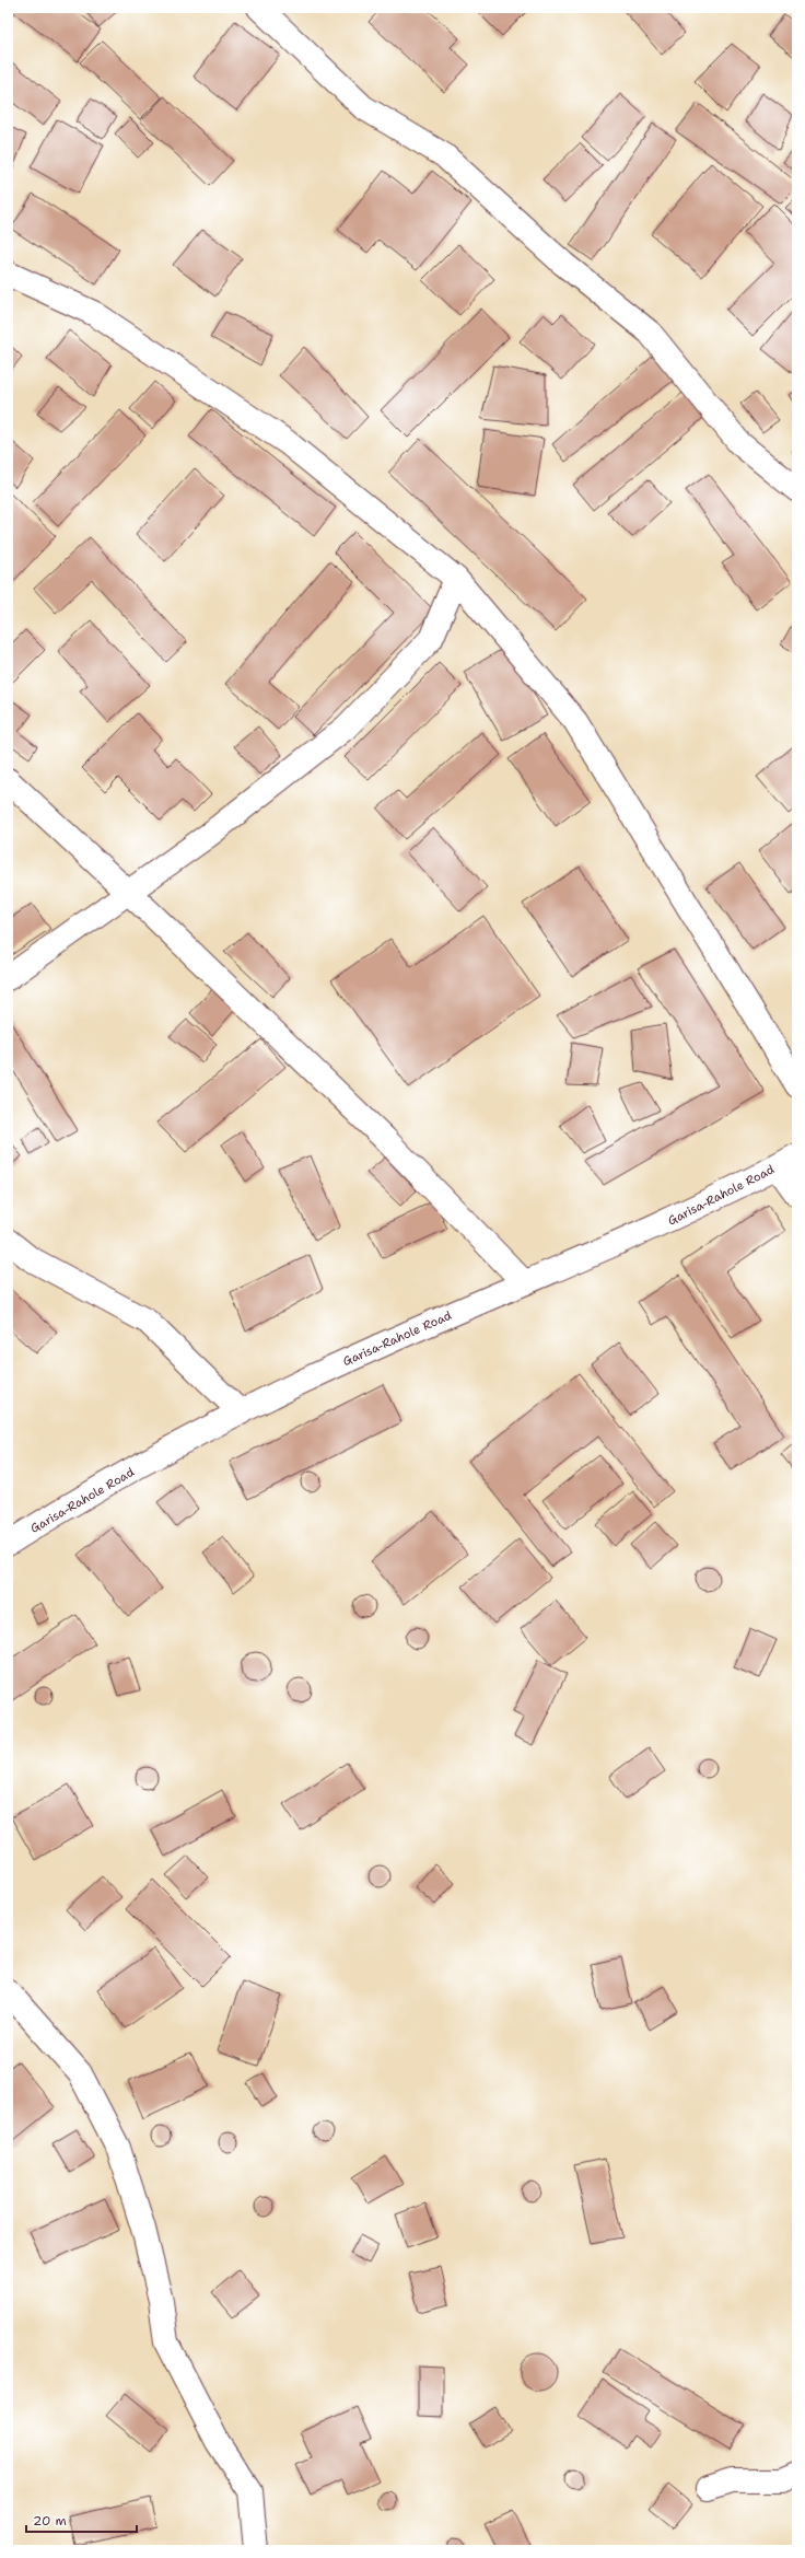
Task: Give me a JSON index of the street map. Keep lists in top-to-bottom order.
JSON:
{
  "streets": {
    "street": ["Garisa-Rahole Road"]
  },
  "scale_bar": "20 m"
}
